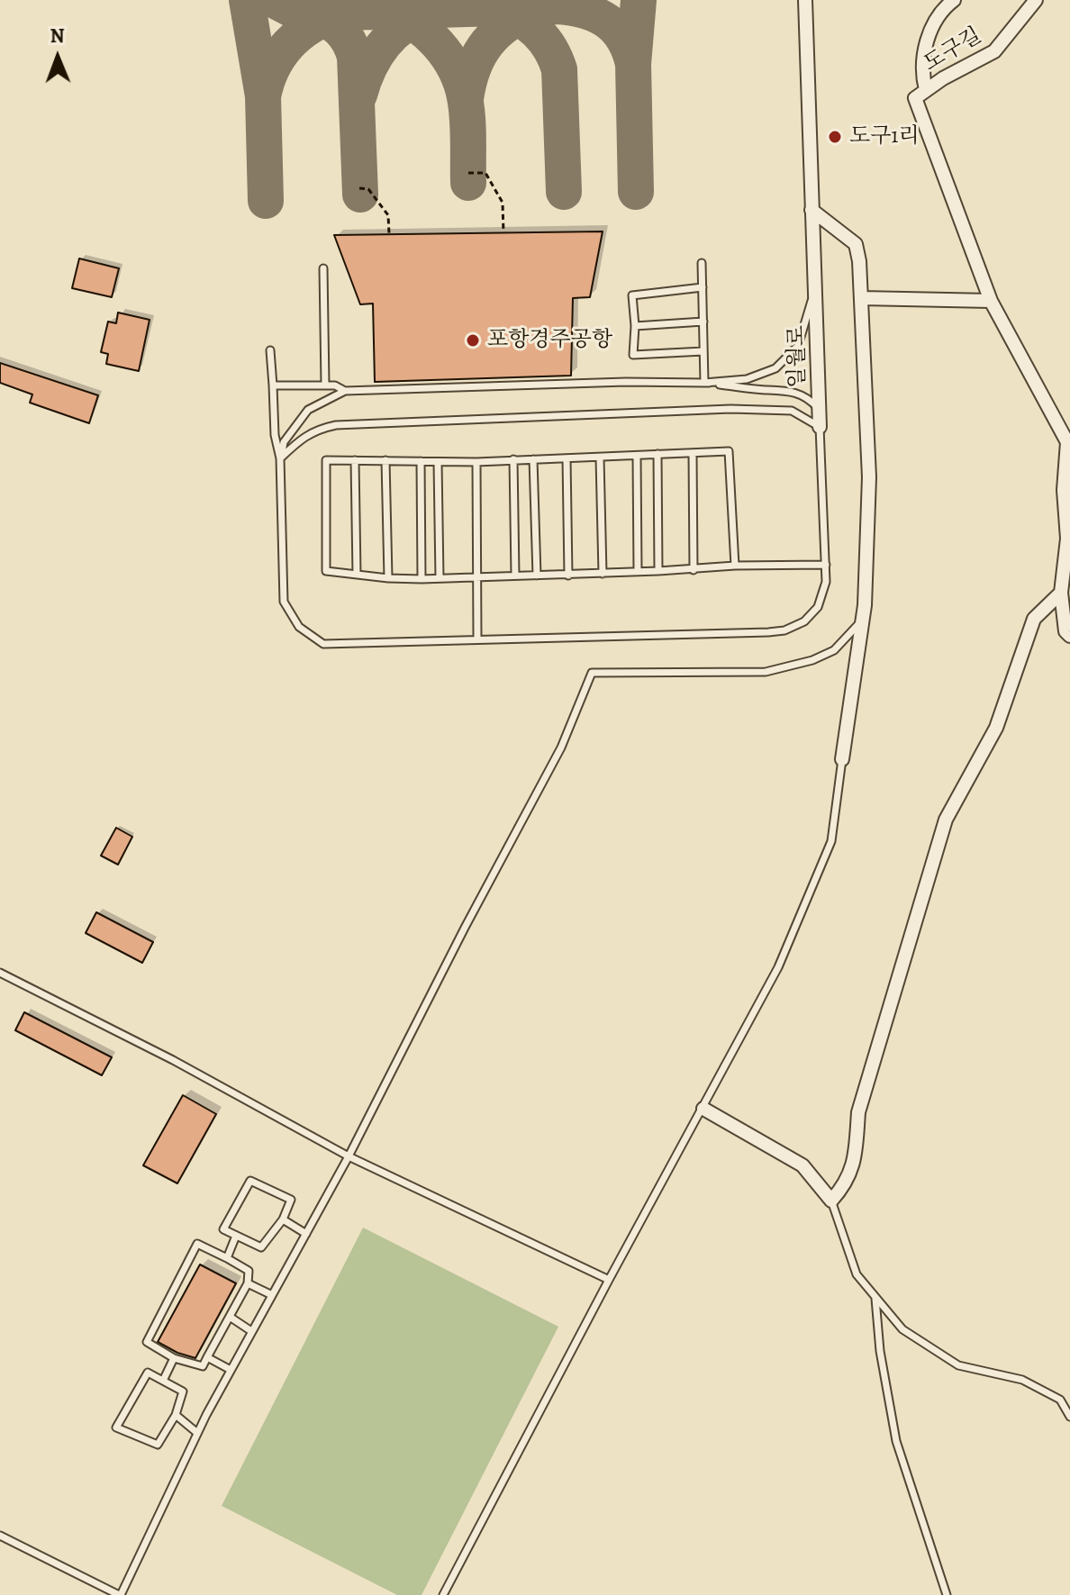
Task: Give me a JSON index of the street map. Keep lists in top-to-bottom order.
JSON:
{
  "streets": {
    "street": ["도구길", "일월로"]
  },
  "places": ["도구1리", "포항경주공항"],
  "north": "top"
}
